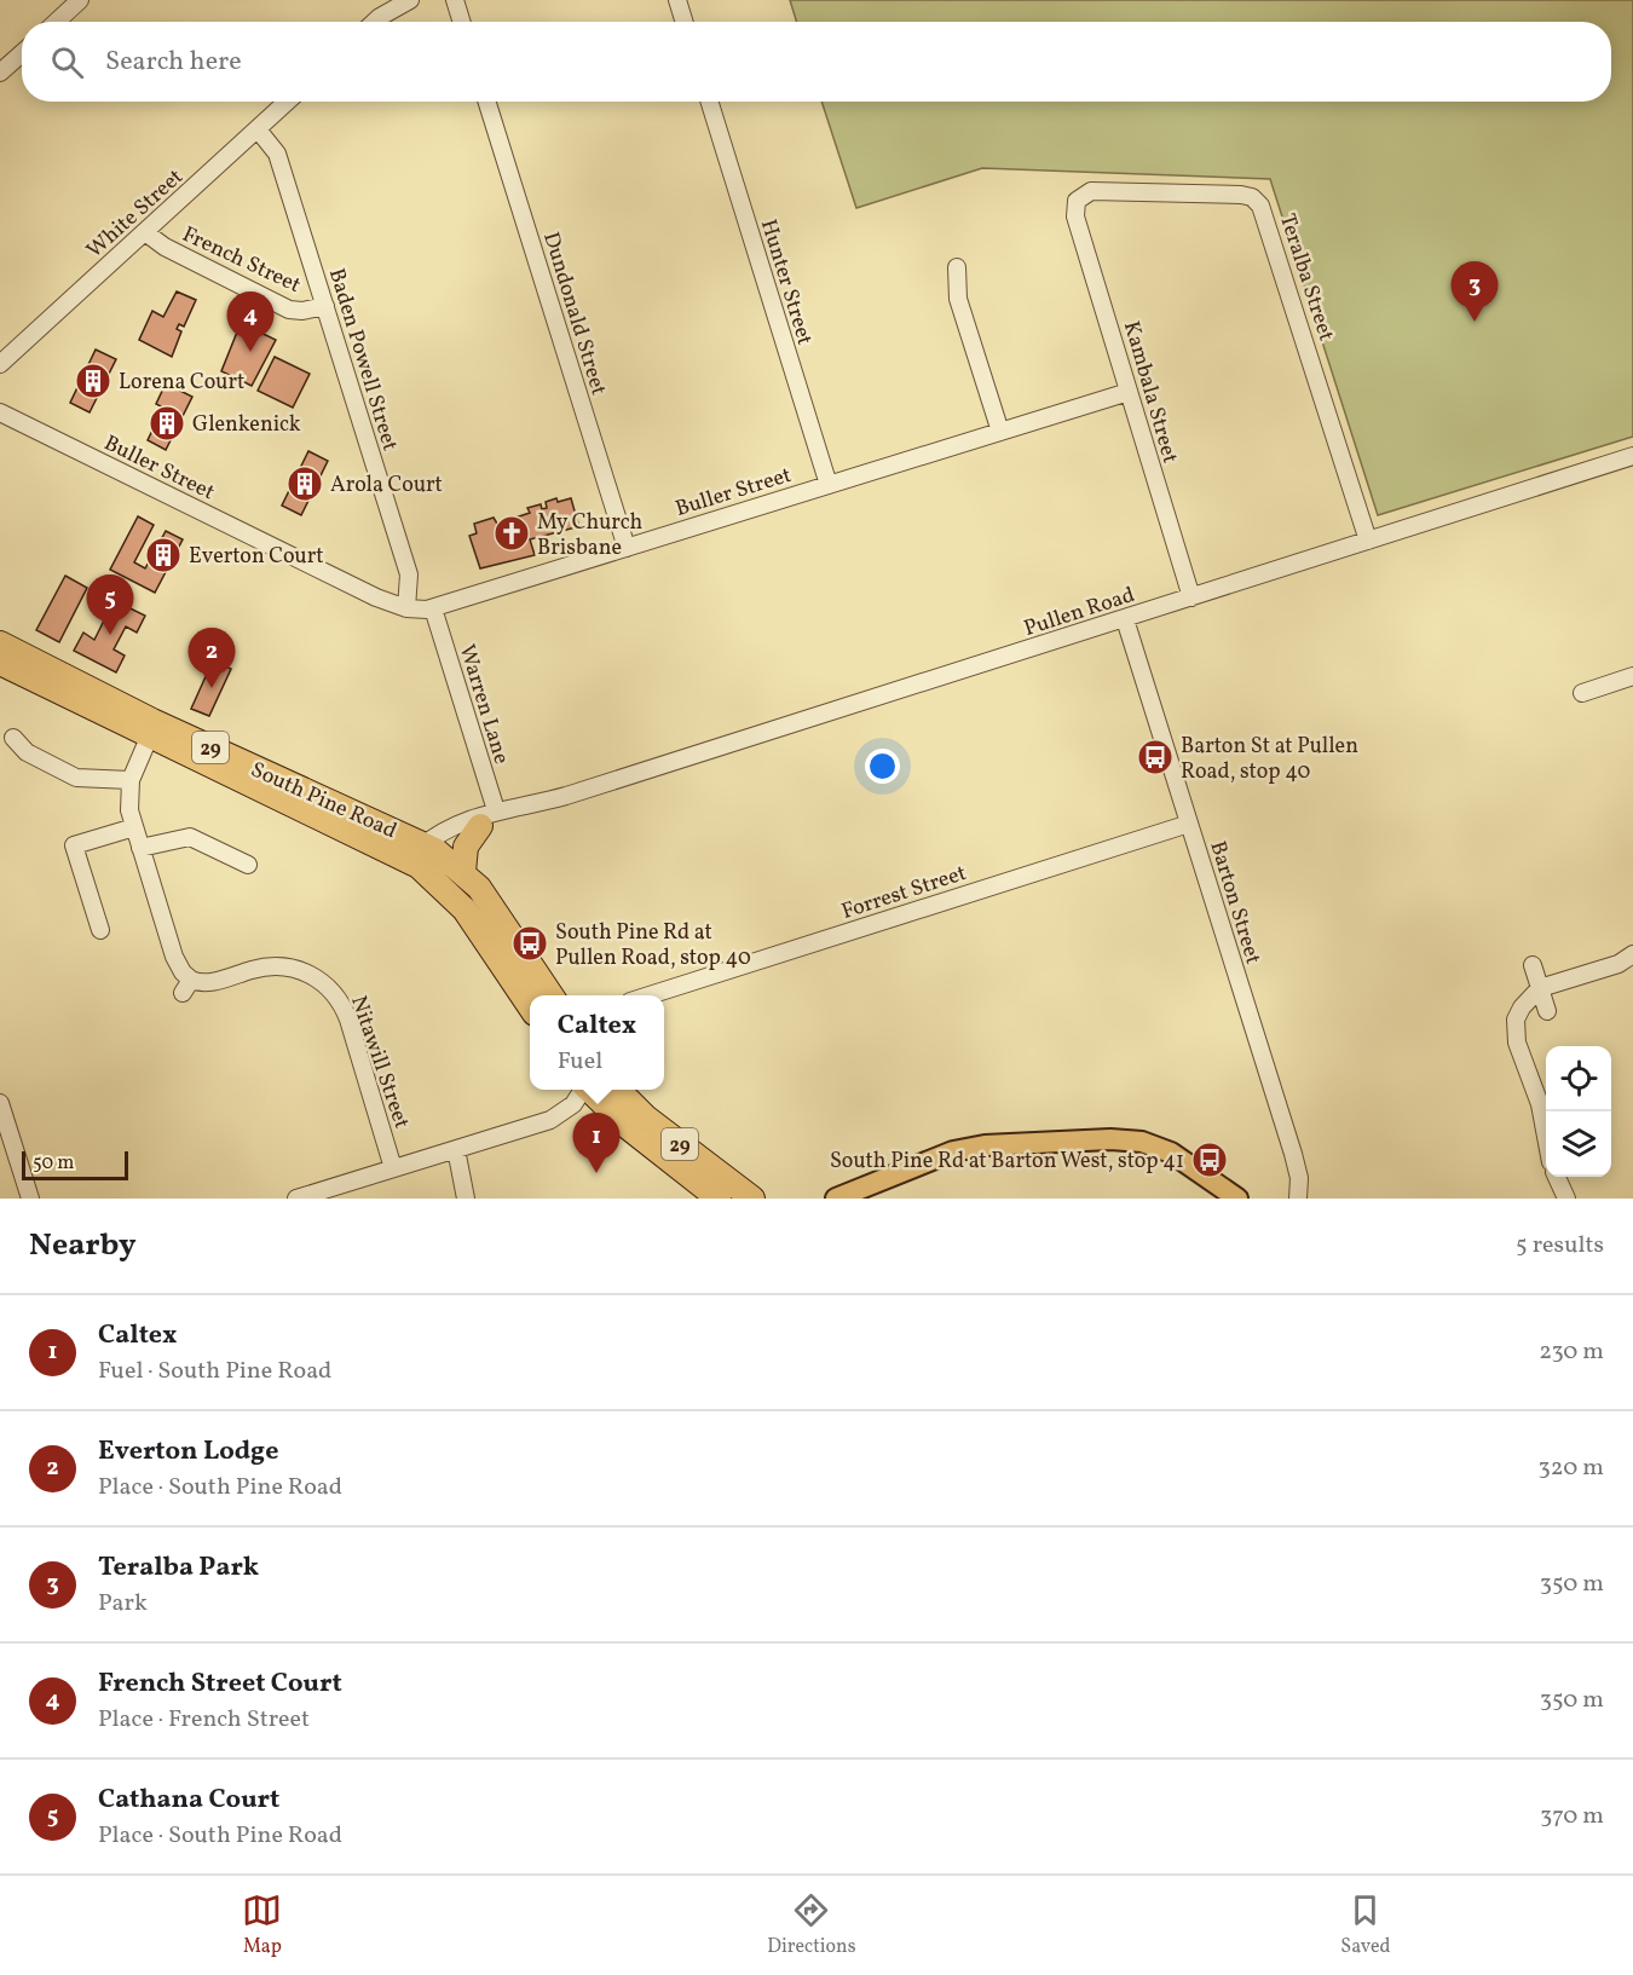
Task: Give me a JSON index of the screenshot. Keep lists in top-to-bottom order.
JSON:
{
  "streets": {
    "highway": ["29", "South Pine Road"],
    "street": [
      "White Street",
      "French Street",
      "Teralba Street",
      "Hunter Street",
      "Dundonald Street",
      "Baden Powell Street",
      "Kambala Street",
      "Buller Street",
      "Pullen Road",
      "Warren Lane",
      "Forrest Street",
      "Barton Street",
      "Nitawill Street"
    ]
  },
  "crossings": [
    ["White Street", "French Street"],
    ["White Street", "Baden Powell Street"],
    ["French Street", "Baden Powell Street"],
    ["Teralba Street", "Kambala Street"],
    ["Teralba Street", "Pullen Road"],
    ["Hunter Street", "Buller Street"],
    ["Dundonald Street", "Buller Street"],
    ["Baden Powell Street", "Buller Street"],
    ["Kambala Street", "Buller Street"],
    ["Kambala Street", "Pullen Road"],
    ["Buller Street", "Warren Lane"],
    ["Pullen Road", "Warren Lane"],
    ["Pullen Road", "South Pine Road"],
    ["Pullen Road", "Barton Street"],
    ["South Pine Road", "Nitawill Street"],
    ["Forrest Street", "Barton Street"]
  ],
  "places": {
    "building": [
      "Lorena Court",
      "Glenkenick",
      "Arola Court",
      "Everton Court"
    ],
    "church": ["My Church Brisbane"],
    "bus stop": ["Barton St at Pullen Road, stop 40", "South Pine Rd at Pullen Road, stop 40", "South Pine Rd at Barton West, stop 41"]
  },
  "scale_bar": "50 m",
  "page": {
    "search": "Search here",
    "pins": [
      "3",
      "4",
      "5",
      "2",
      "1"
    ],
    "popup": ["Caltex", "Fuel"],
    "scale": "50 m",
    "heading": ["Nearby", "5 results"],
    "list": [
      {
        "mark": "1",
        "name": "Caltex",
        "note": "Fuel · South Pine Road",
        "value": "230 m"
      },
      {
        "mark": "2",
        "name": "Everton Lodge",
        "note": "Place · South Pine Road",
        "value": "320 m"
      },
      {
        "mark": "3",
        "name": "Teralba Park",
        "note": "Park",
        "value": "350 m"
      },
      {
        "mark": "4",
        "name": "French Street Court",
        "note": "Place · French Street",
        "value": "350 m"
      },
      {
        "mark": "5",
        "name": "Cathana Court",
        "note": "Place · South Pine Road",
        "value": "370 m"
      }
    ],
    "nav": ["Map", "Directions", "Saved"]
  }
}
